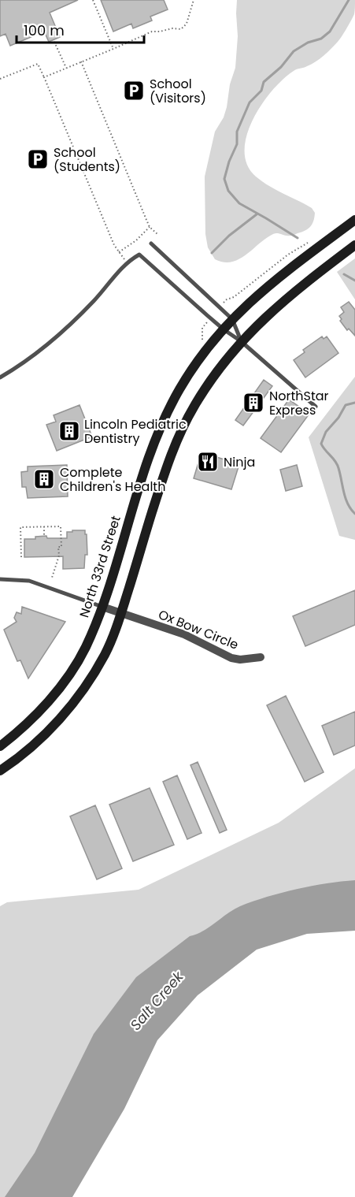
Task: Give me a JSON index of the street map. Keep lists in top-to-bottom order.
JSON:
{
  "streets": {
    "main road": ["North 33rd Street"],
    "street": ["Ox Bow Circle"]
  },
  "crossings": [
    ["North 33rd Street", "Ox Bow Circle"]
  ],
  "water": ["Salt Creek"],
  "places": {
    "parking": ["School (Visitors)", "School (Students)"],
    "building": ["NorthStar Express", "Lincoln Pediatric Dentistry", "Complete Children's Health"],
    "restaurant": ["Ninja"]
  },
  "scale_bar": "100 m"
}
